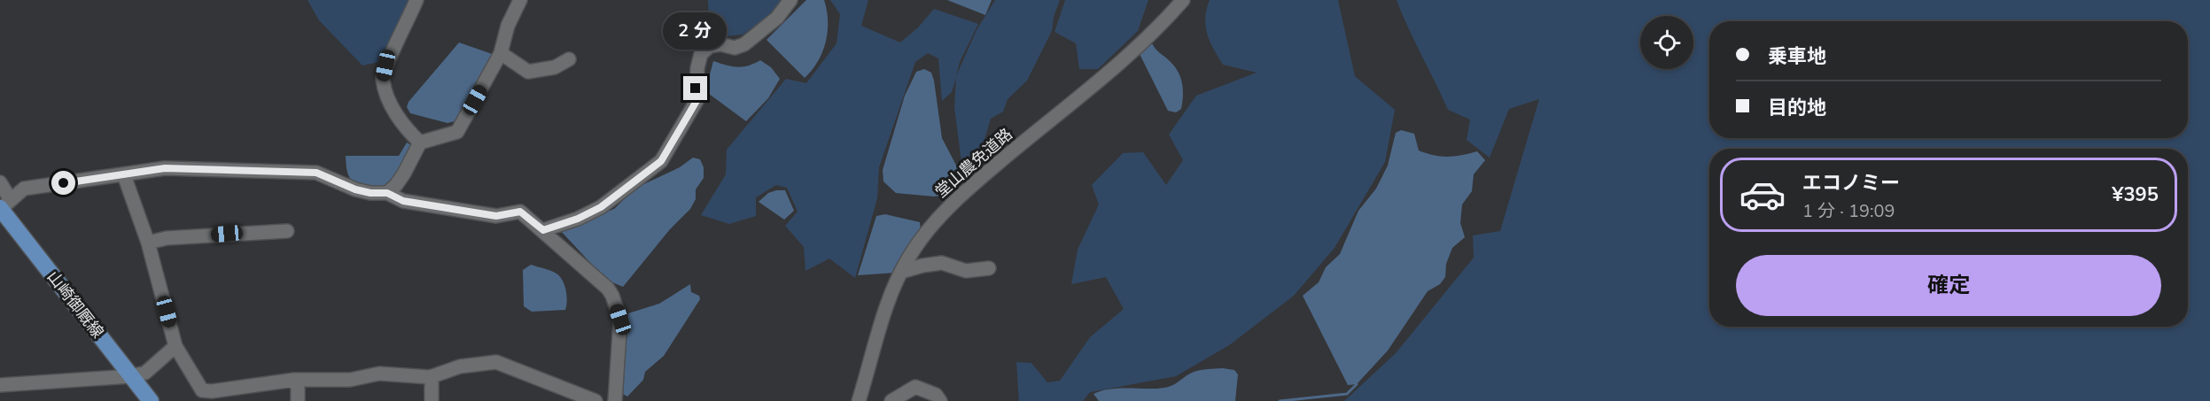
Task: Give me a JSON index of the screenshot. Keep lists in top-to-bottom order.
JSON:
{
  "streets": {
    "main road": ["山崎御厩線"],
    "street": ["堂山農免道路"]
  },
  "page": {
    "bubble": "2 分",
    "banner": ["乗車地", "目的地"],
    "list": [
      {
        "name": "エコノミー",
        "note": "1 分 · 19:09",
        "value": "¥395"
      }
    ],
    "buttons": "確定"
  }
}
